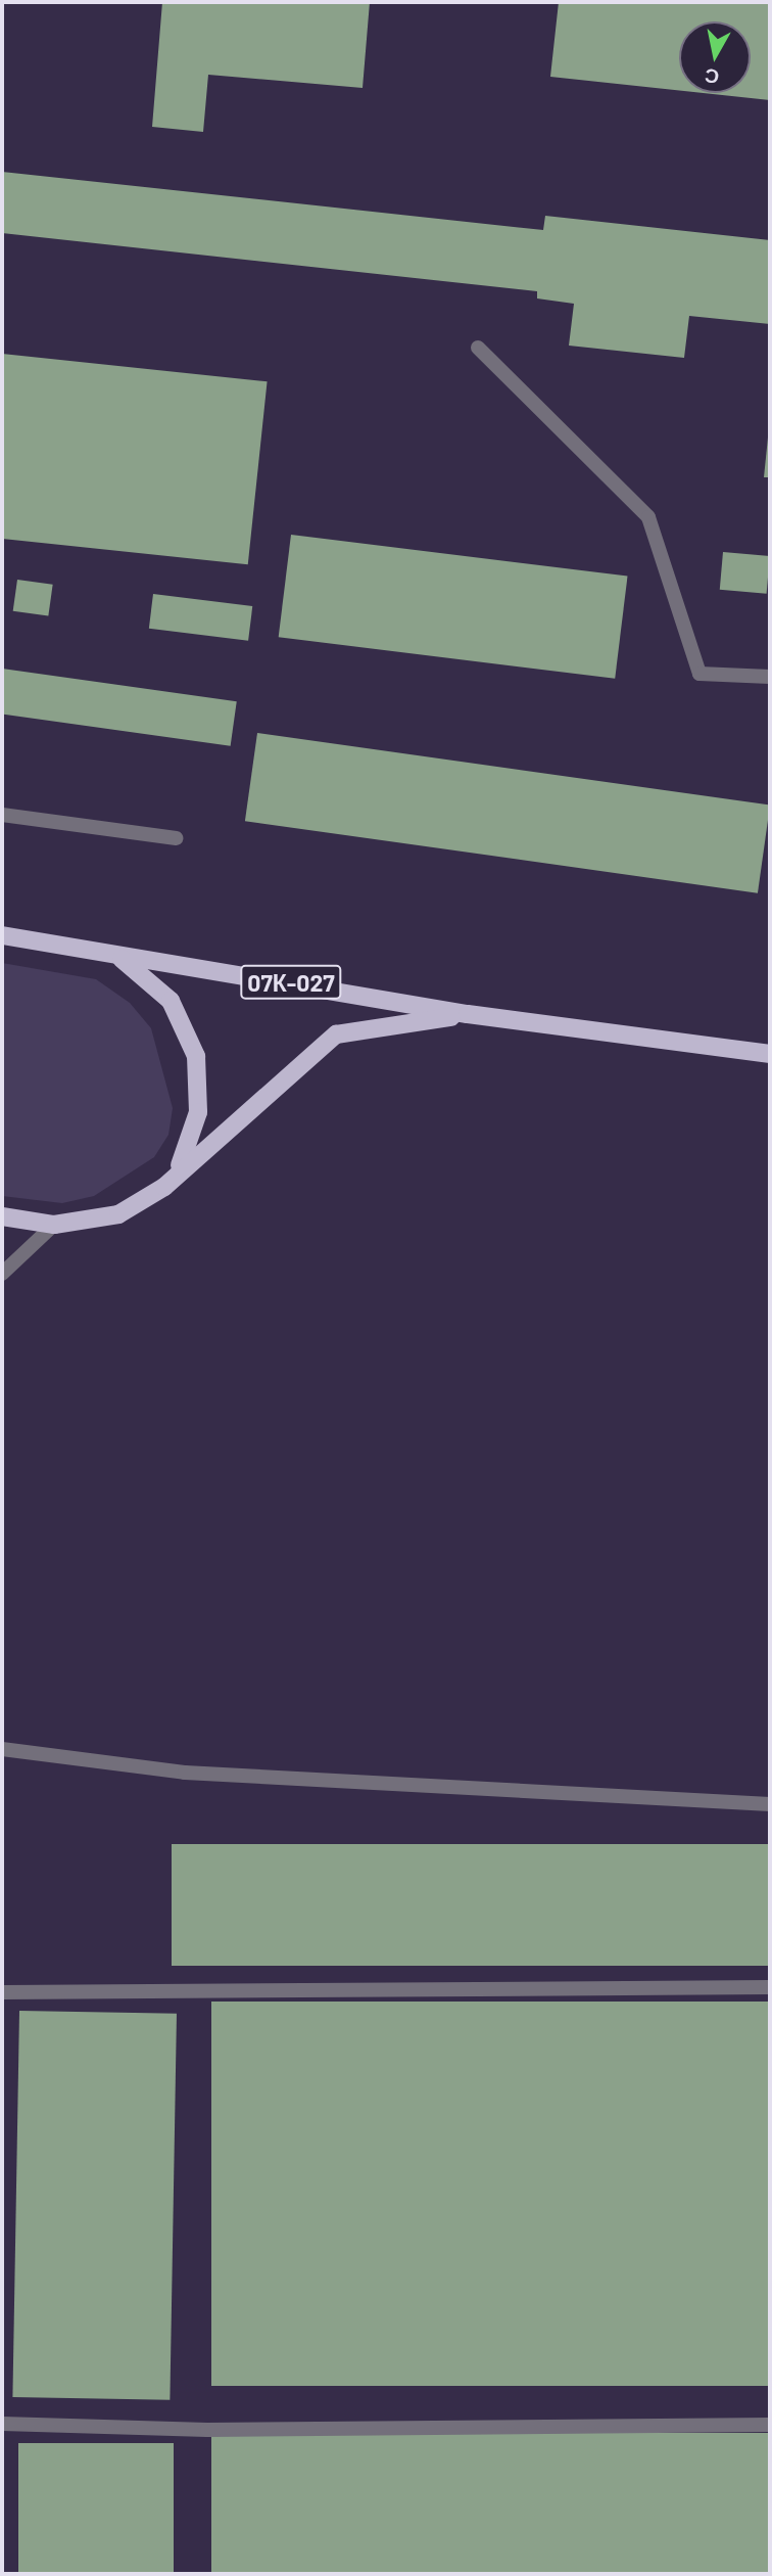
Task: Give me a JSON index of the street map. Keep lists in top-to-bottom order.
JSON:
{
  "streets": {
    "main road": ["07К-027"]
  },
  "north": "bottom"
}
